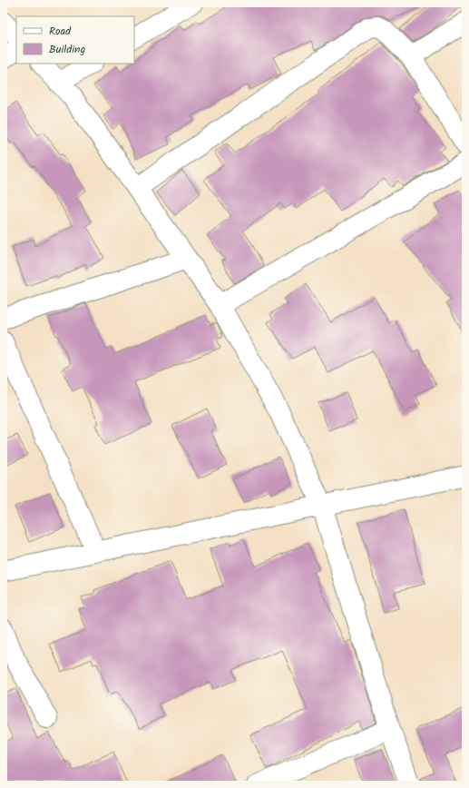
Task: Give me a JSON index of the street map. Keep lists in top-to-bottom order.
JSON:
{
  "legend": ["Road", "Building"]
}
